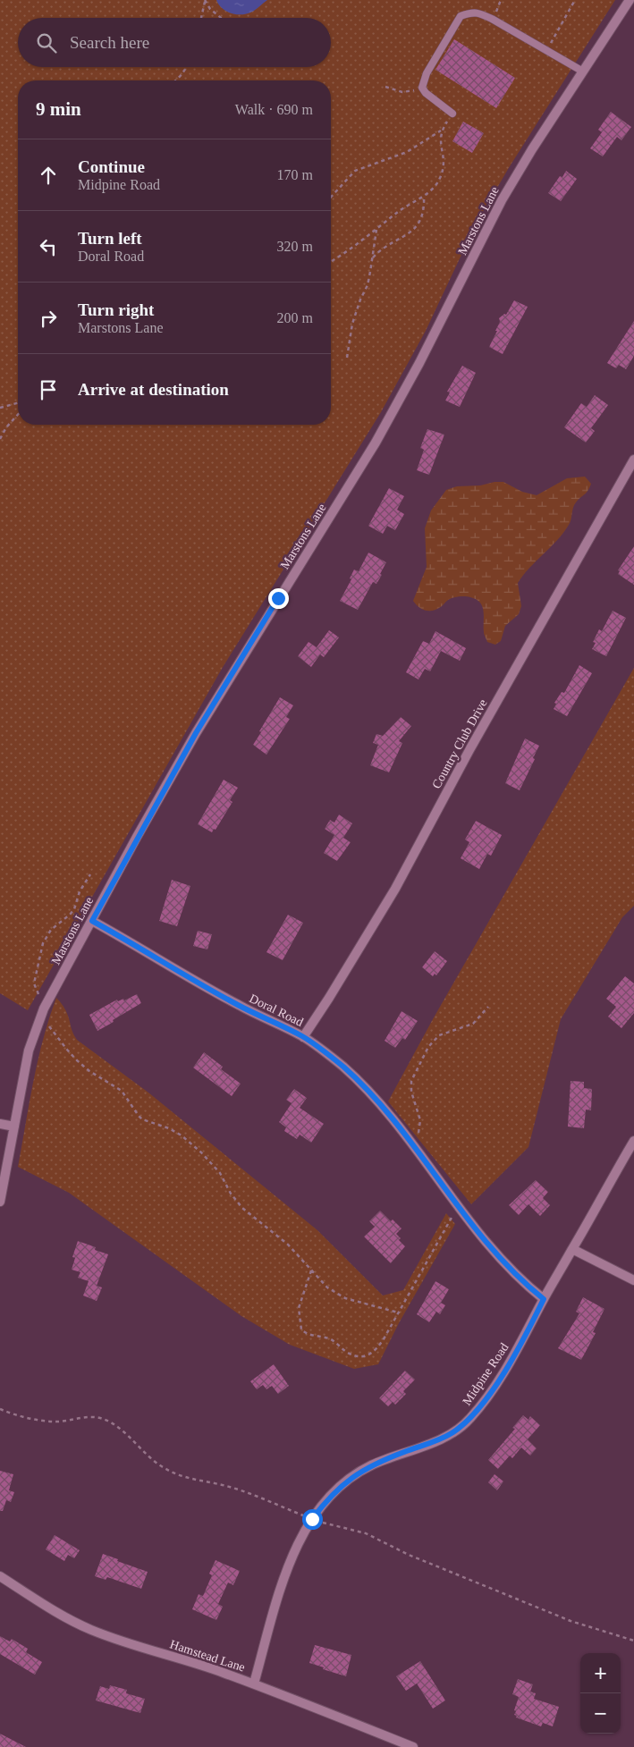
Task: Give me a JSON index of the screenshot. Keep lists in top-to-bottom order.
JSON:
{
  "streets": {
    "street": [
      "Marstons Lane",
      "Country Club Drive",
      "Doral Road",
      "Midpine Road",
      "Hamstead Lane"
    ]
  },
  "crossings": [
    ["Marstons Lane", "Doral Road"],
    ["Country Club Drive", "Doral Road"],
    ["Doral Road", "Midpine Road"],
    ["Midpine Road", "Hamstead Lane"]
  ],
  "page": {
    "search": "Search here",
    "heading": ["9 min", "Walk · 690 m"],
    "list": [
      ["Continue", "Midpine Road", "170 m"],
      ["Turn left", "Doral Road", "320 m"],
      ["Turn right", "Marstons Lane", "200 m"],
      "Arrive at destination"
    ],
    "map_buttons": ["+", "−"]
  }
}
